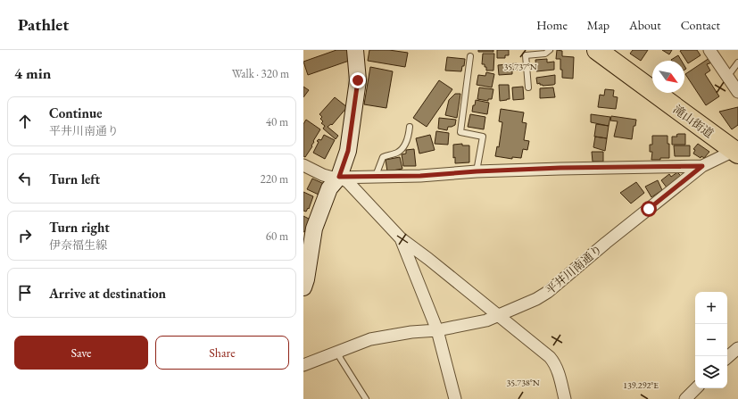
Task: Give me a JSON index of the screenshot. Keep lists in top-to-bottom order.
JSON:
{
  "streets": {
    "highway": ["滝山街道"],
    "street": ["平井川南通り"]
  },
  "crossings": [
    ["滝山街道", "平井川南通り"]
  ],
  "north": "bottom right",
  "page": {
    "header": "Pathlet",
    "nav": [
      "Home",
      "Map",
      "About",
      "Contact"
    ],
    "heading": ["4 min", "Walk · 320 m"],
    "list": [
      ["Continue", "平井川南通り", "40 m"],
      ["Turn left", "220 m"],
      ["Turn right", "伊奈福生線", "60 m"],
      "Arrive at destination"
    ],
    "map_buttons": ["+", "−"],
    "buttons": ["Save", "Share"]
  },
  "coordinates": ["35.737°N", "35.738°N", "139.292°E"]
}
